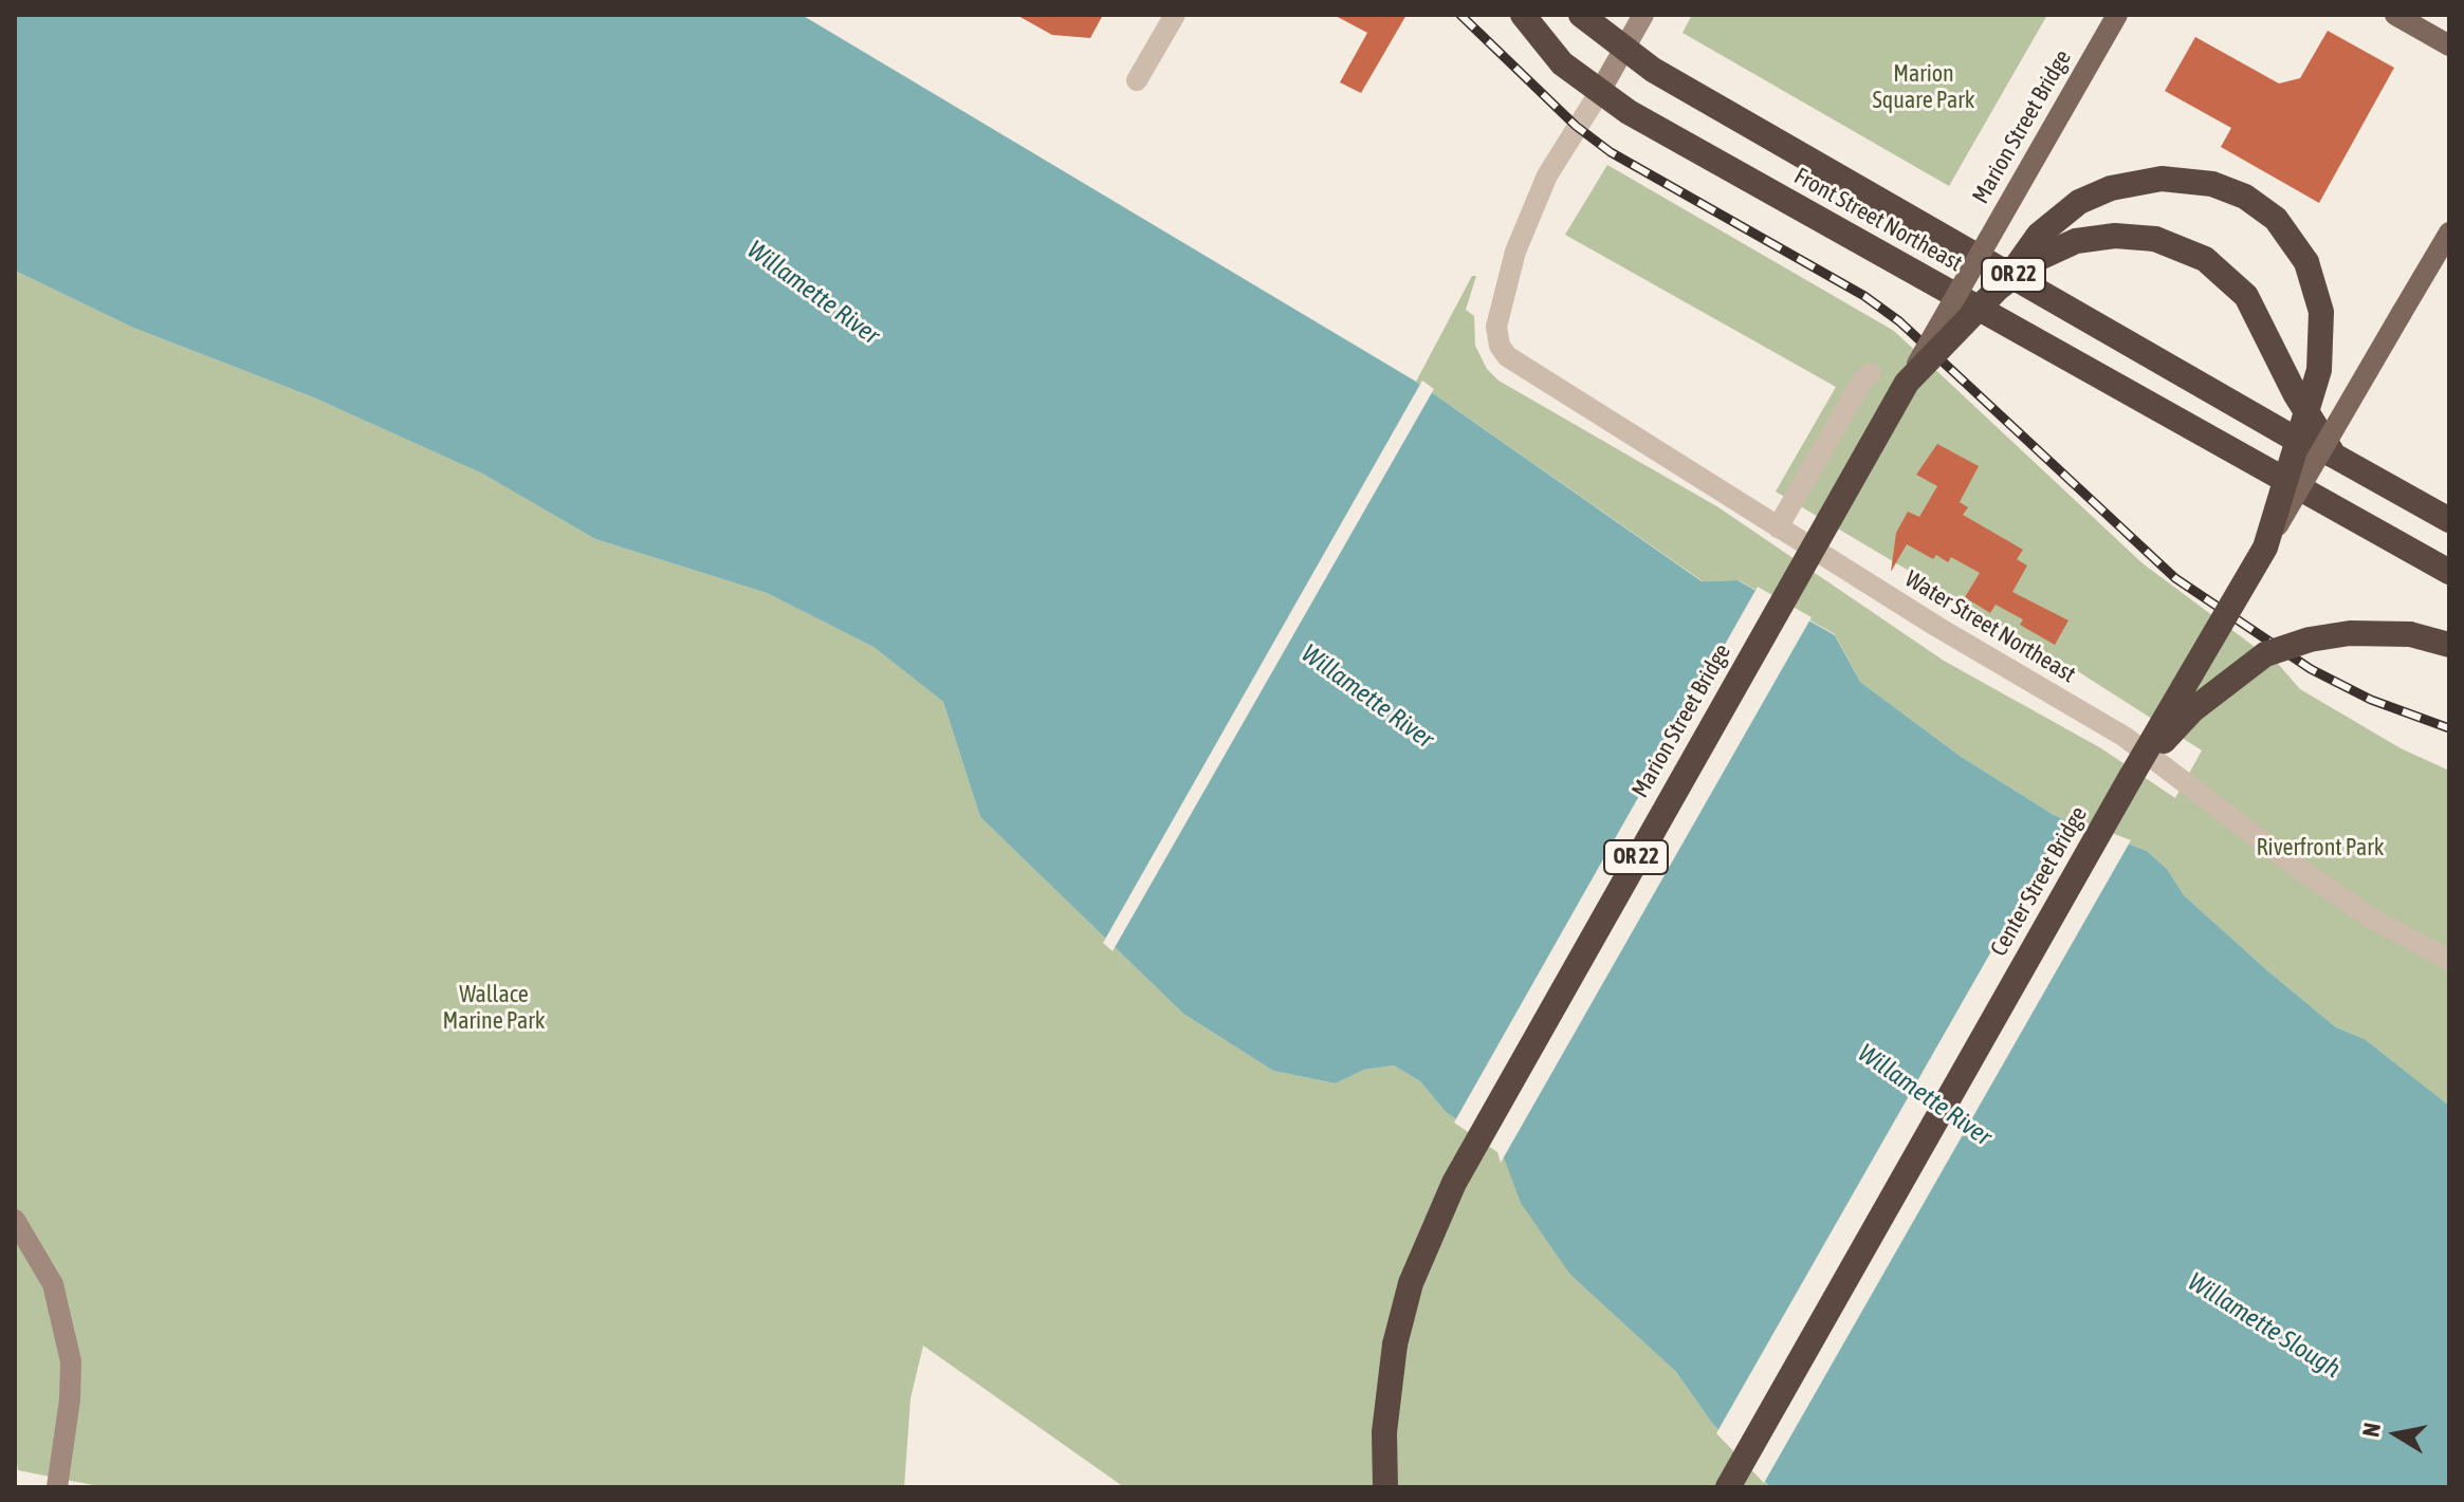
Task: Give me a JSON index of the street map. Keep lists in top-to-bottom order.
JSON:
{
  "streets": {
    "highway": [
      "Marion Street Bridge",
      "Front Street Northeast",
      "OR 22",
      "Center Street Bridge"
    ],
    "street": ["Water Street Northeast"]
  },
  "crossings": [
    ["Marion Street Bridge", "OR 22"],
    ["Front Street Northeast", "OR 22"],
    ["Front Street Northeast", "Water Street Northeast"]
  ],
  "water": ["Willamette River", "Willamette Slough"],
  "parks": ["Marion Square Park", "Riverfront Park", "Wallace Marine Park"],
  "north": "left"
}
